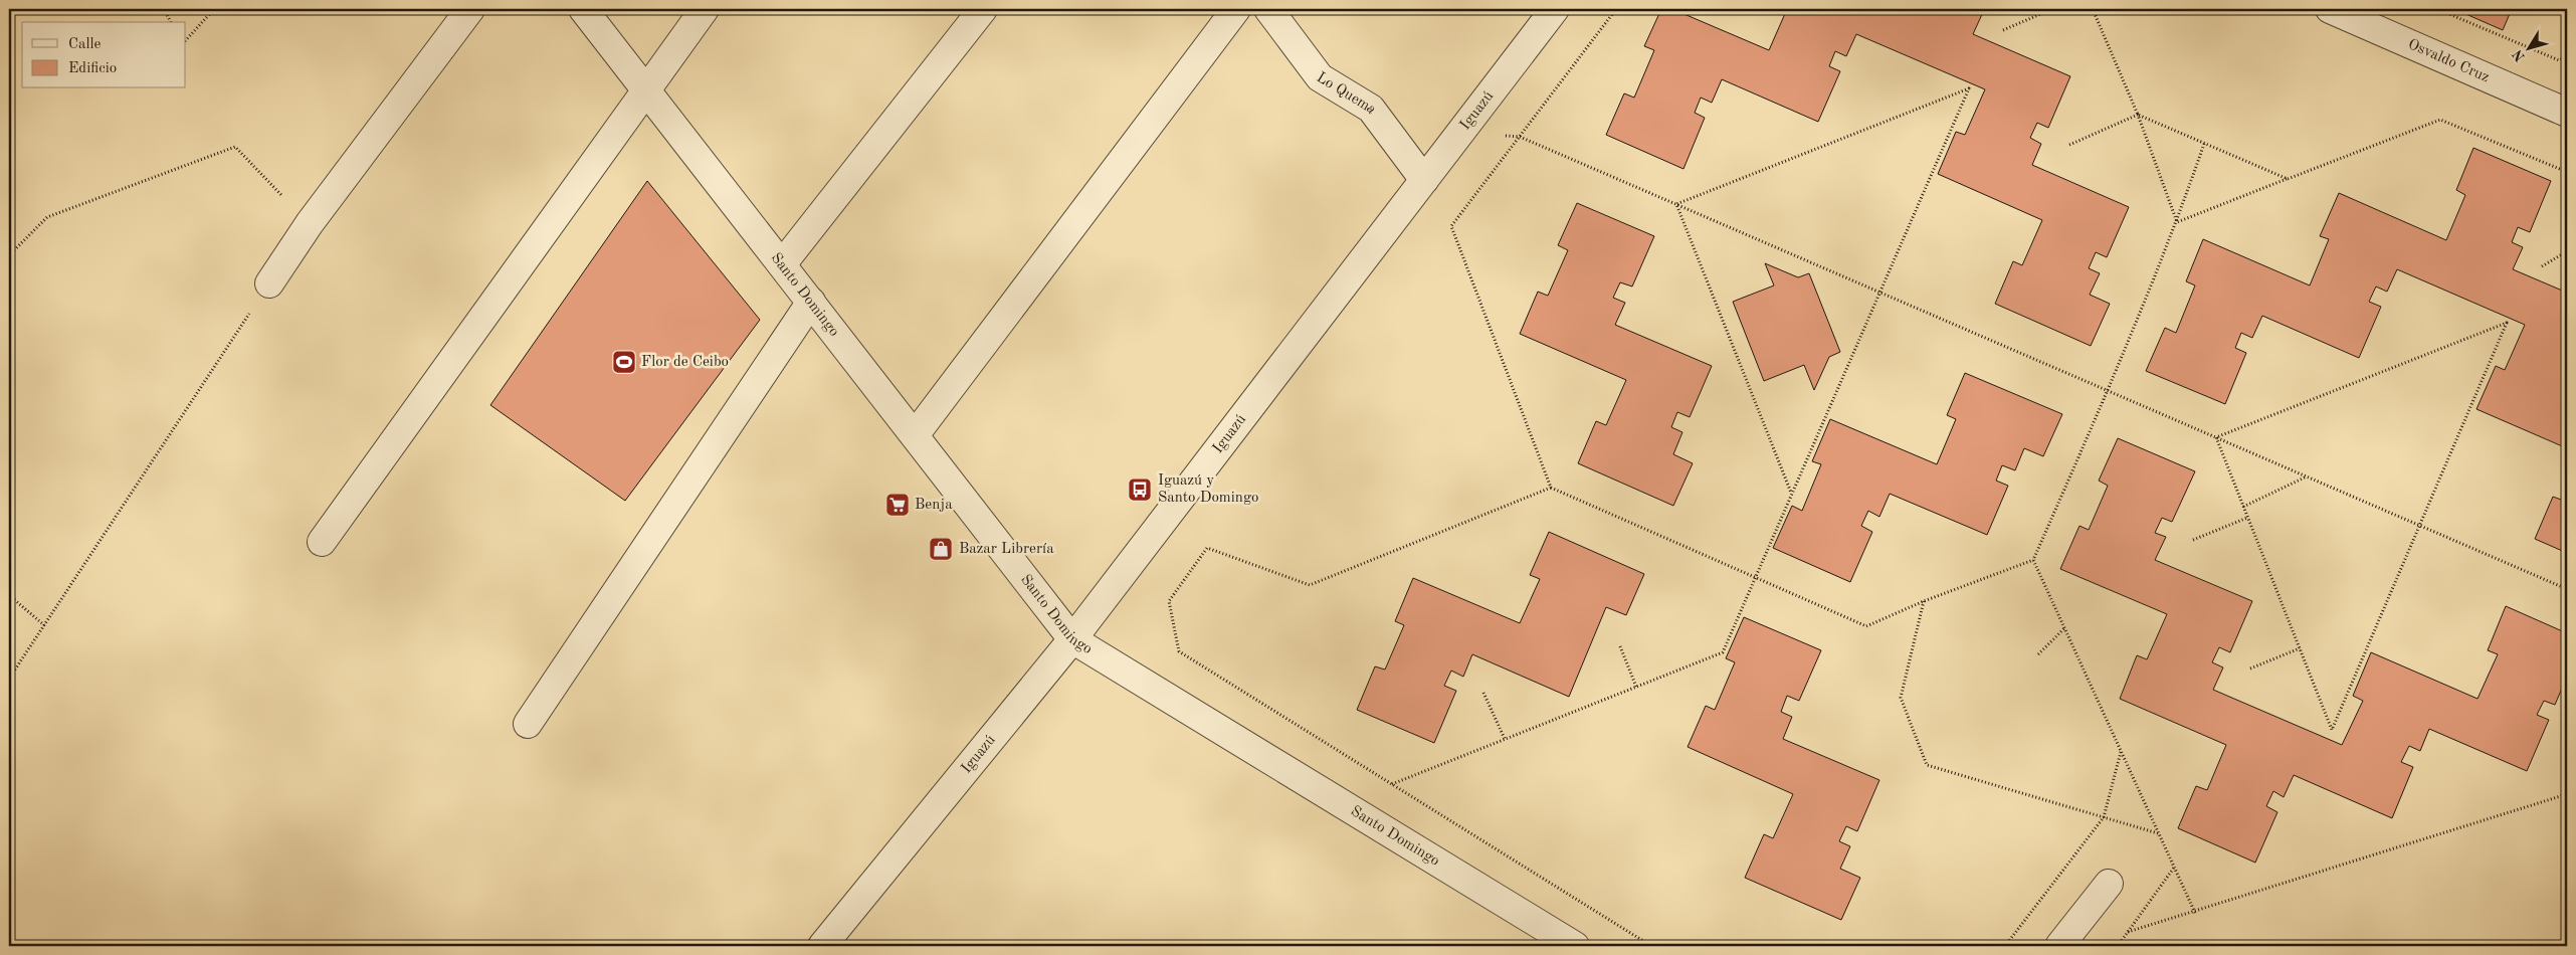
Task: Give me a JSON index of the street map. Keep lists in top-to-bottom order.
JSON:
{
  "streets": {
    "street": [
      "Osvaldo Cruz",
      "Lo Quema",
      "Iguazú",
      "Santo Domingo"
    ]
  },
  "crossings": [
    ["Lo Quema", "Iguazú"],
    ["Iguazú", "Santo Domingo"]
  ],
  "places": {
    "sports": ["Flor de Ceibo"],
    "bus stop": ["Iguazú y Santo Domingo"],
    "supermarket": ["Benja"],
    "shop": ["Bazar Librería"]
  },
  "legend": ["Calle", "Edificio"],
  "north": "bottom left"
}
